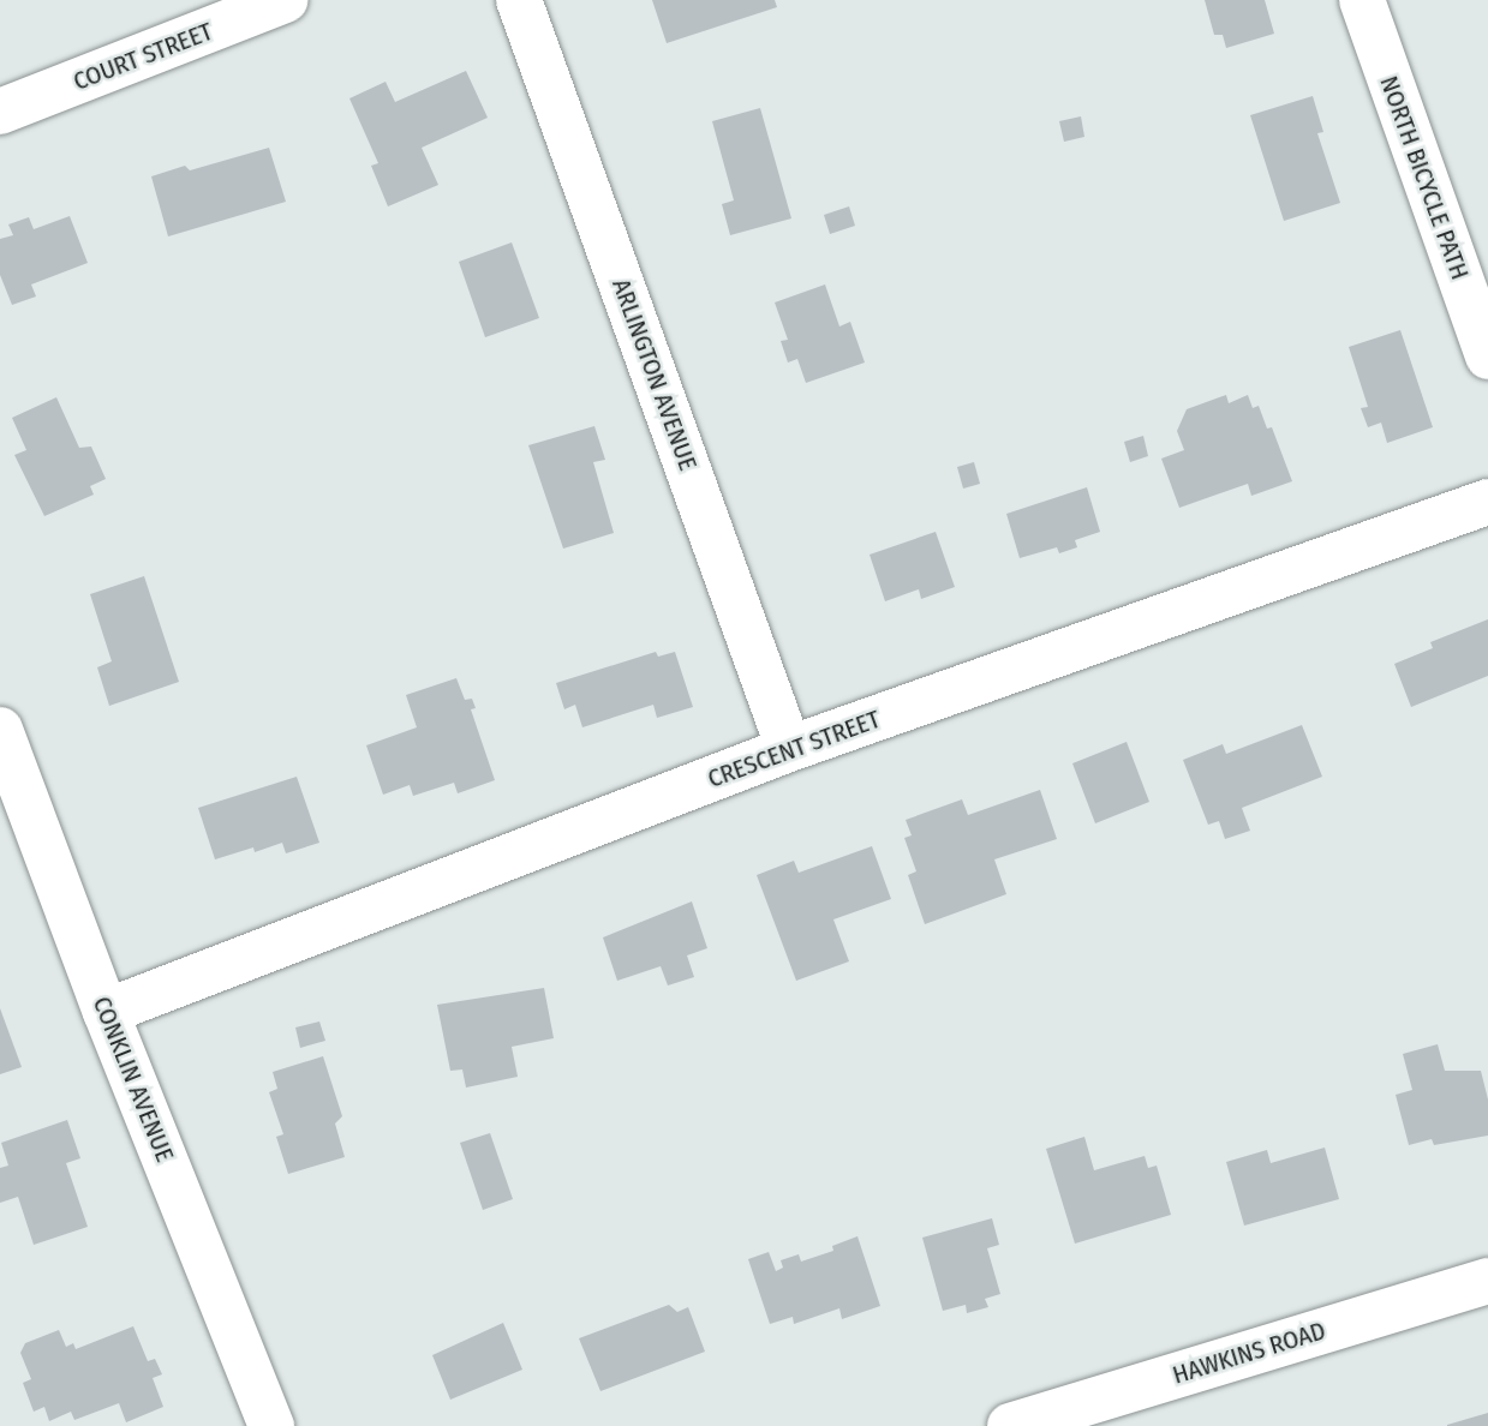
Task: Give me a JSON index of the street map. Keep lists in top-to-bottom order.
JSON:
{
  "streets": {
    "street": [
      "COURT STREET",
      "NORTH BICYCLE PATH",
      "ARLINGTON AVENUE",
      "CRESCENT STREET",
      "CONKLIN AVENUE",
      "HAWKINS ROAD"
    ]
  },
  "crossings": [
    ["ARLINGTON AVENUE", "CRESCENT STREET"],
    ["CRESCENT STREET", "CONKLIN AVENUE"]
  ]
}
